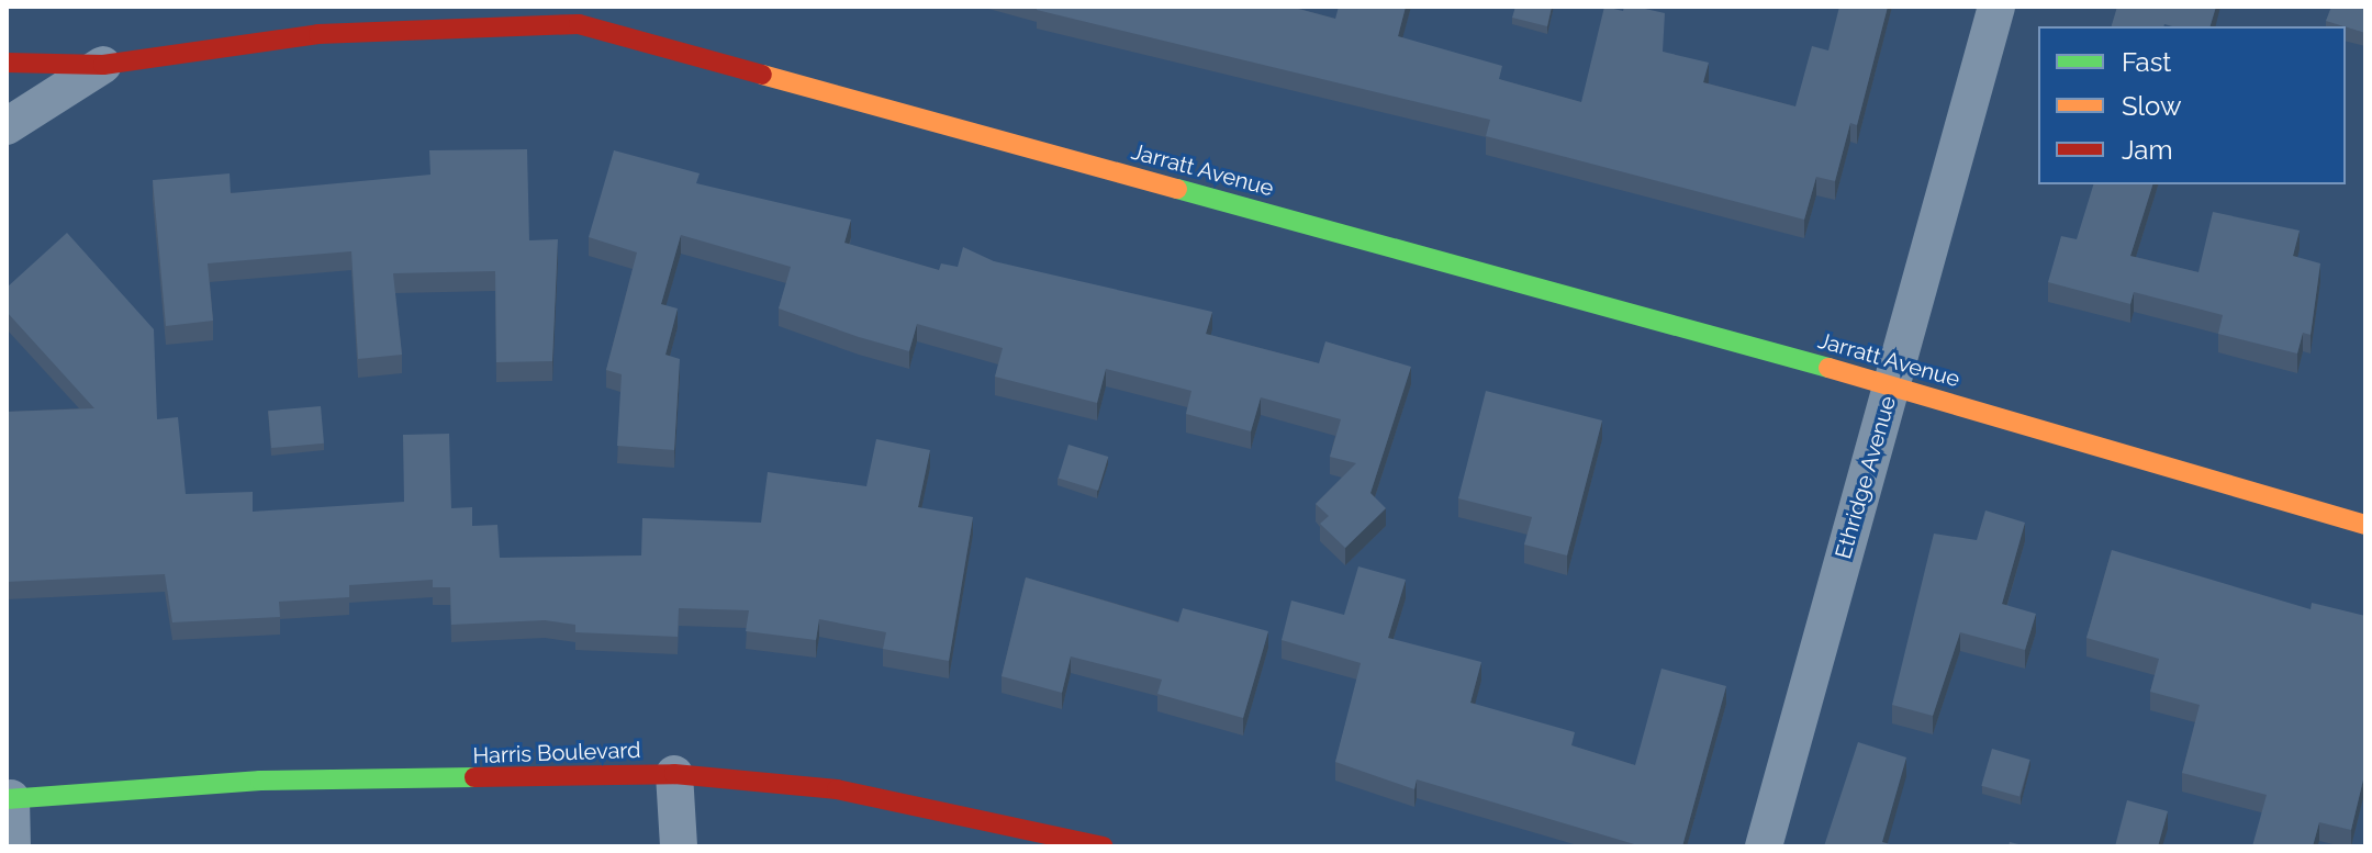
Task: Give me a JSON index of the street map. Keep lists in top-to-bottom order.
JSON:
{
  "streets": {
    "street": ["Jarratt Avenue", "Ethridge Avenue", "Harris Boulevard"]
  },
  "crossings": [
    ["Jarratt Avenue", "Ethridge Avenue"]
  ],
  "legend": ["Fast", "Slow", "Jam"]
}
